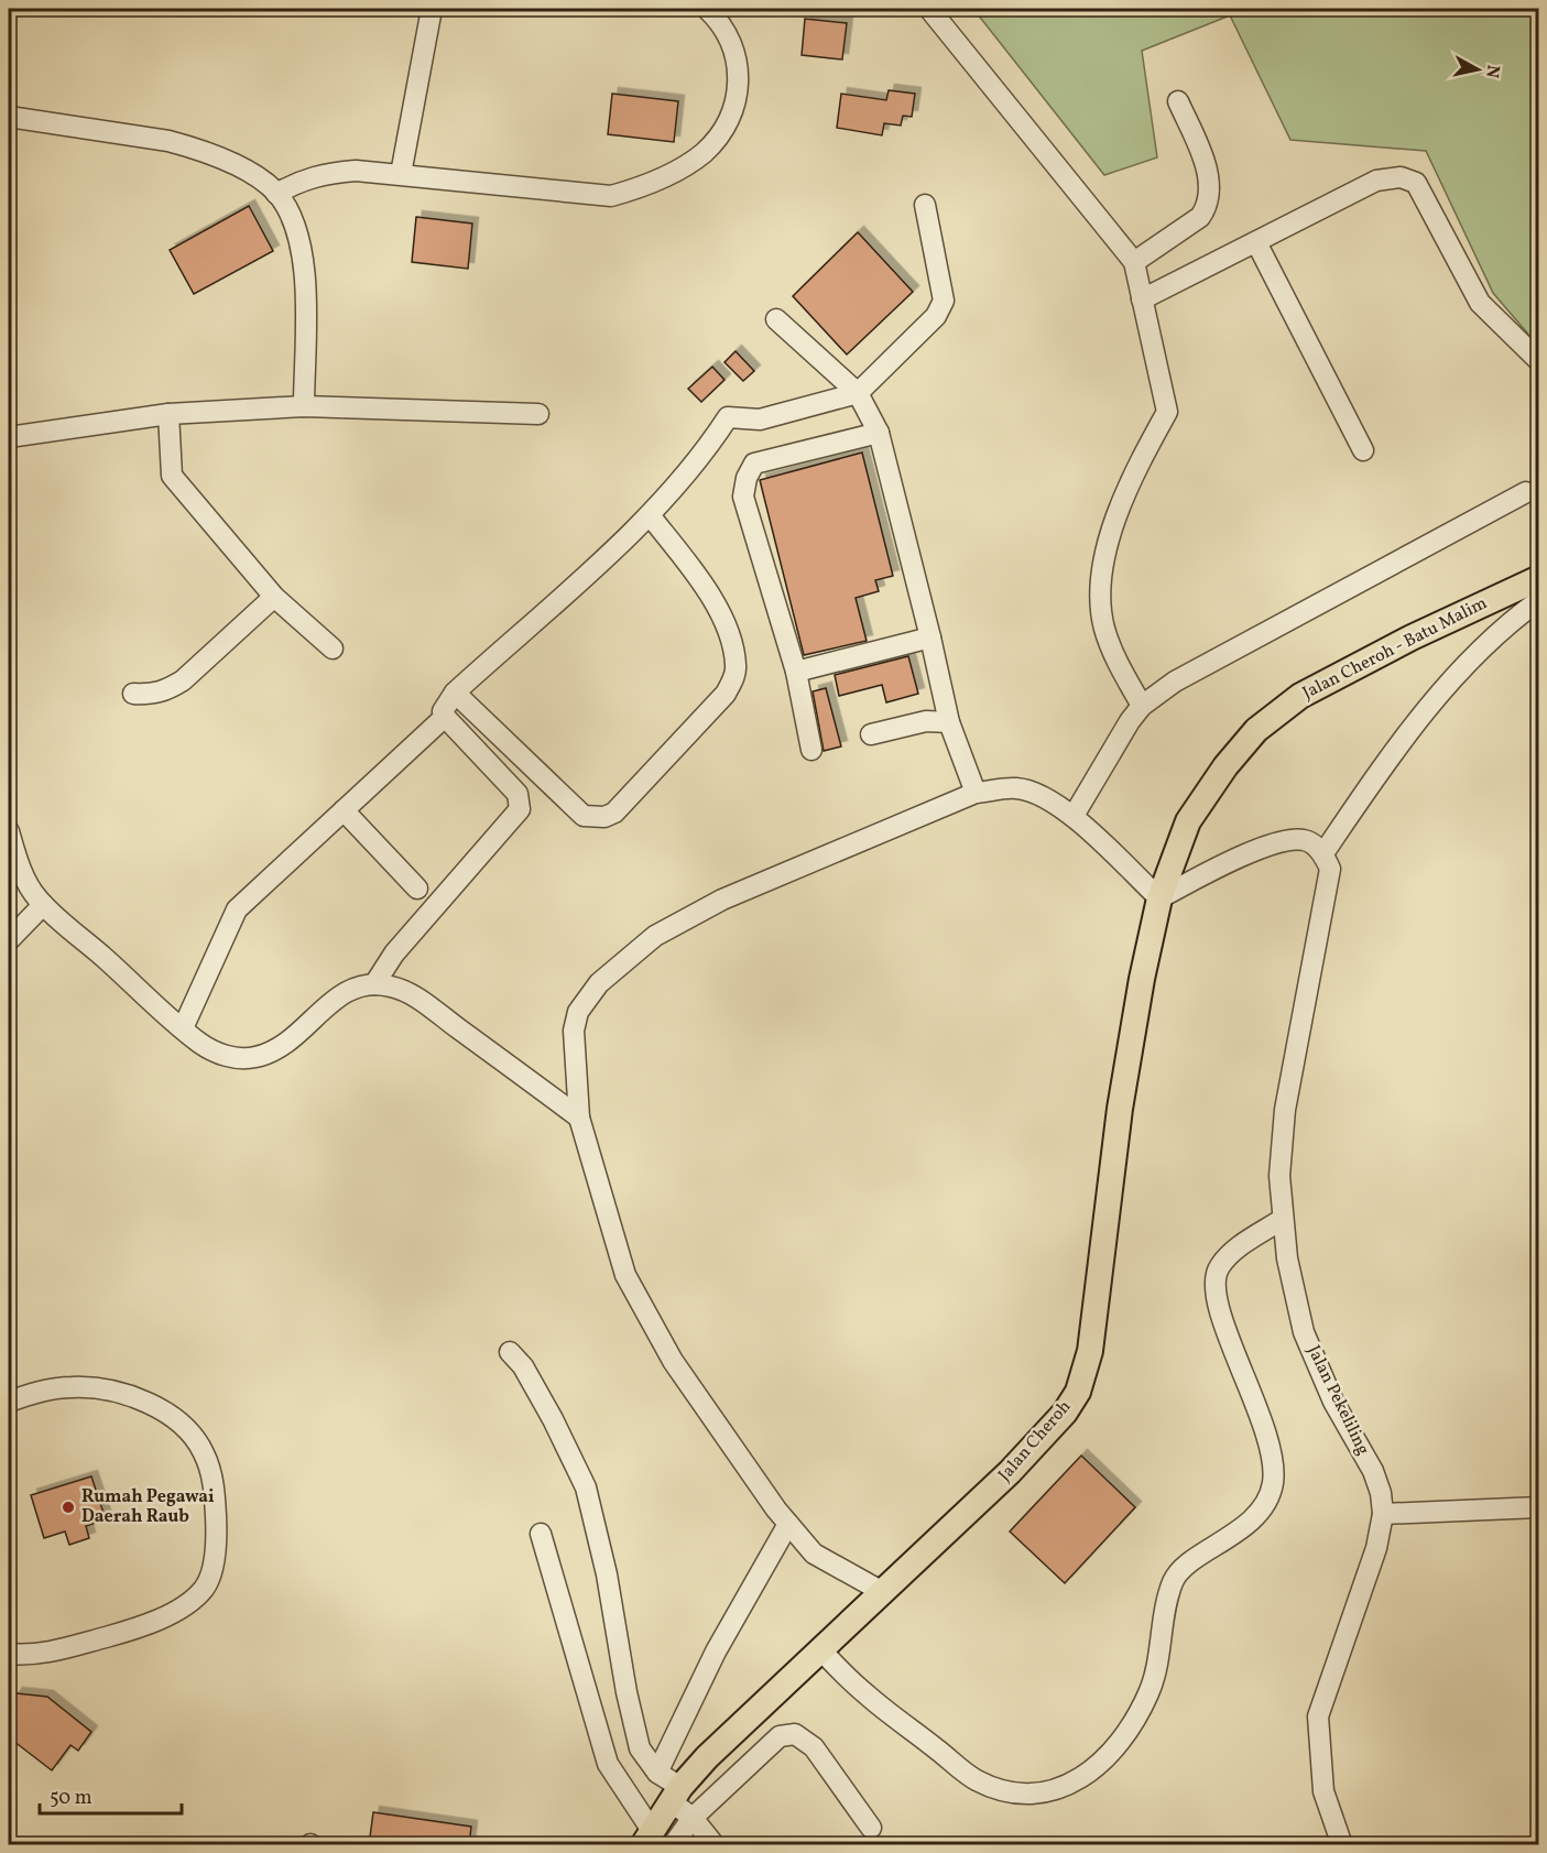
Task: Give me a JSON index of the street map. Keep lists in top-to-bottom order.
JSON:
{
  "streets": {
    "main road": ["Jalan Cheroh - Batu Malim", "Jalan Cheroh"],
    "street": ["Jalan Pekeliling"]
  },
  "crossings": [
    ["Jalan Cheroh - Batu Malim", "Jalan Cheroh"]
  ],
  "places": ["Rumah Pegawai Daerah Raub"],
  "scale_bar": "50 m",
  "north": "right"
}
